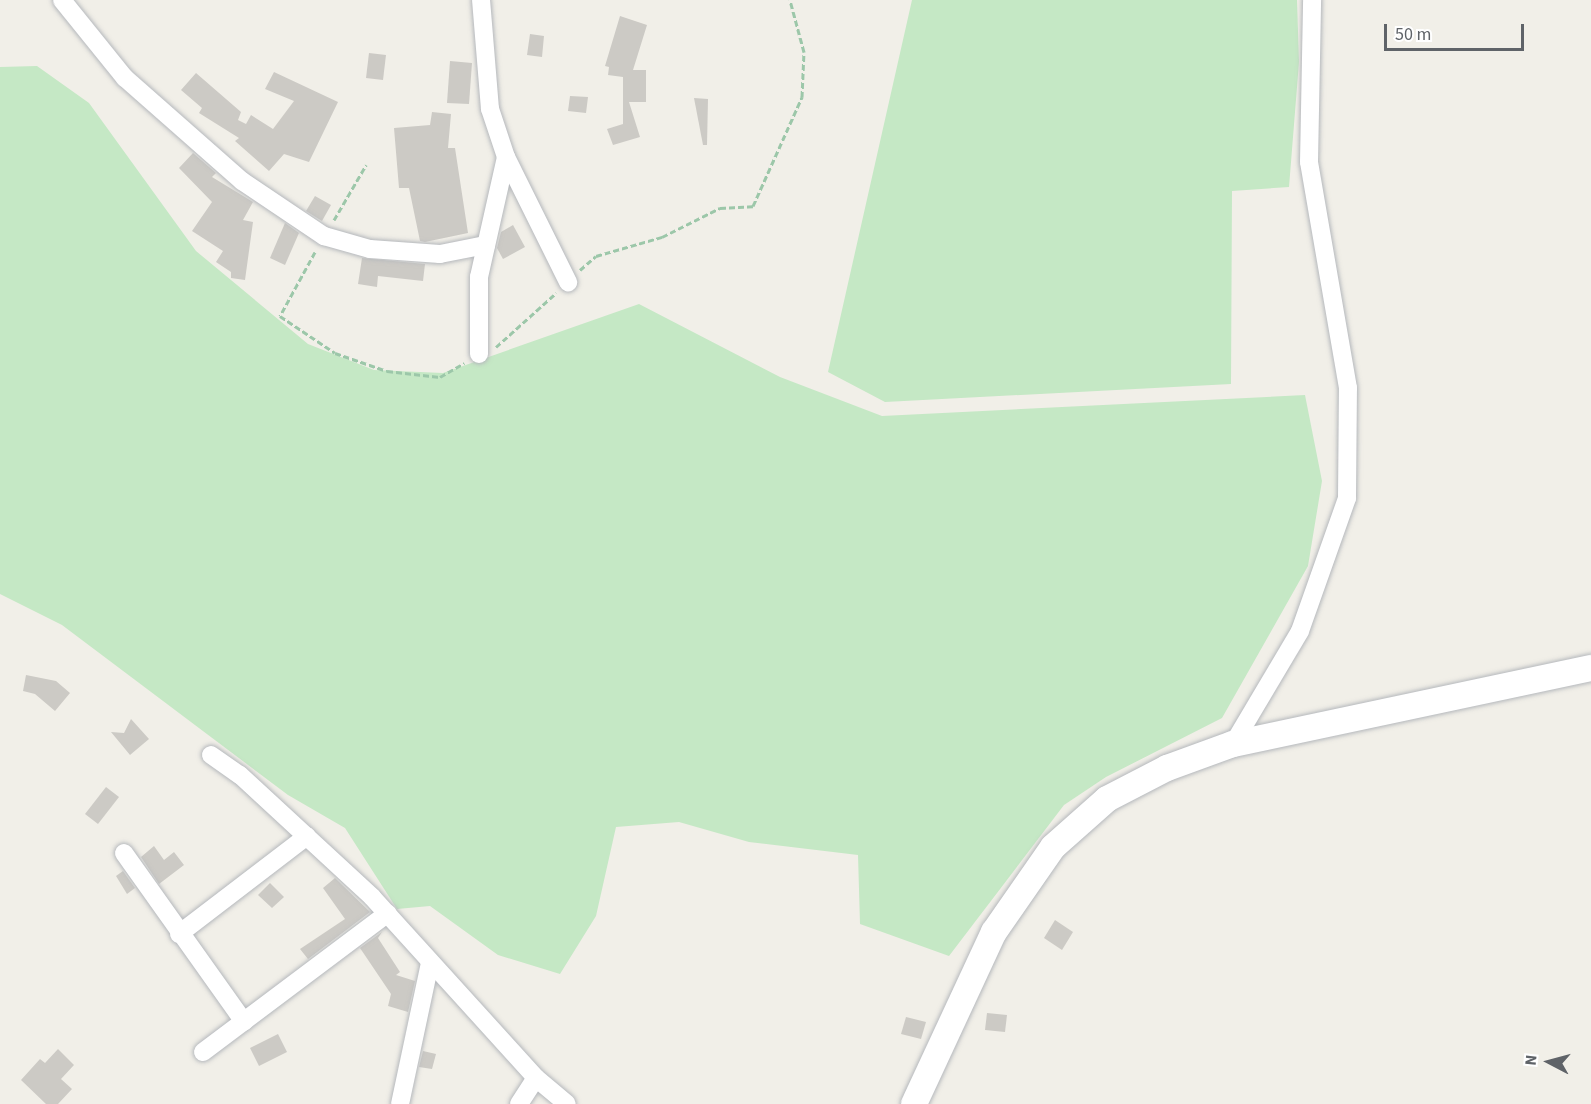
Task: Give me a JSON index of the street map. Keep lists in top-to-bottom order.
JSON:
{
  "scale_bar": "50 m",
  "north": "left"
}
